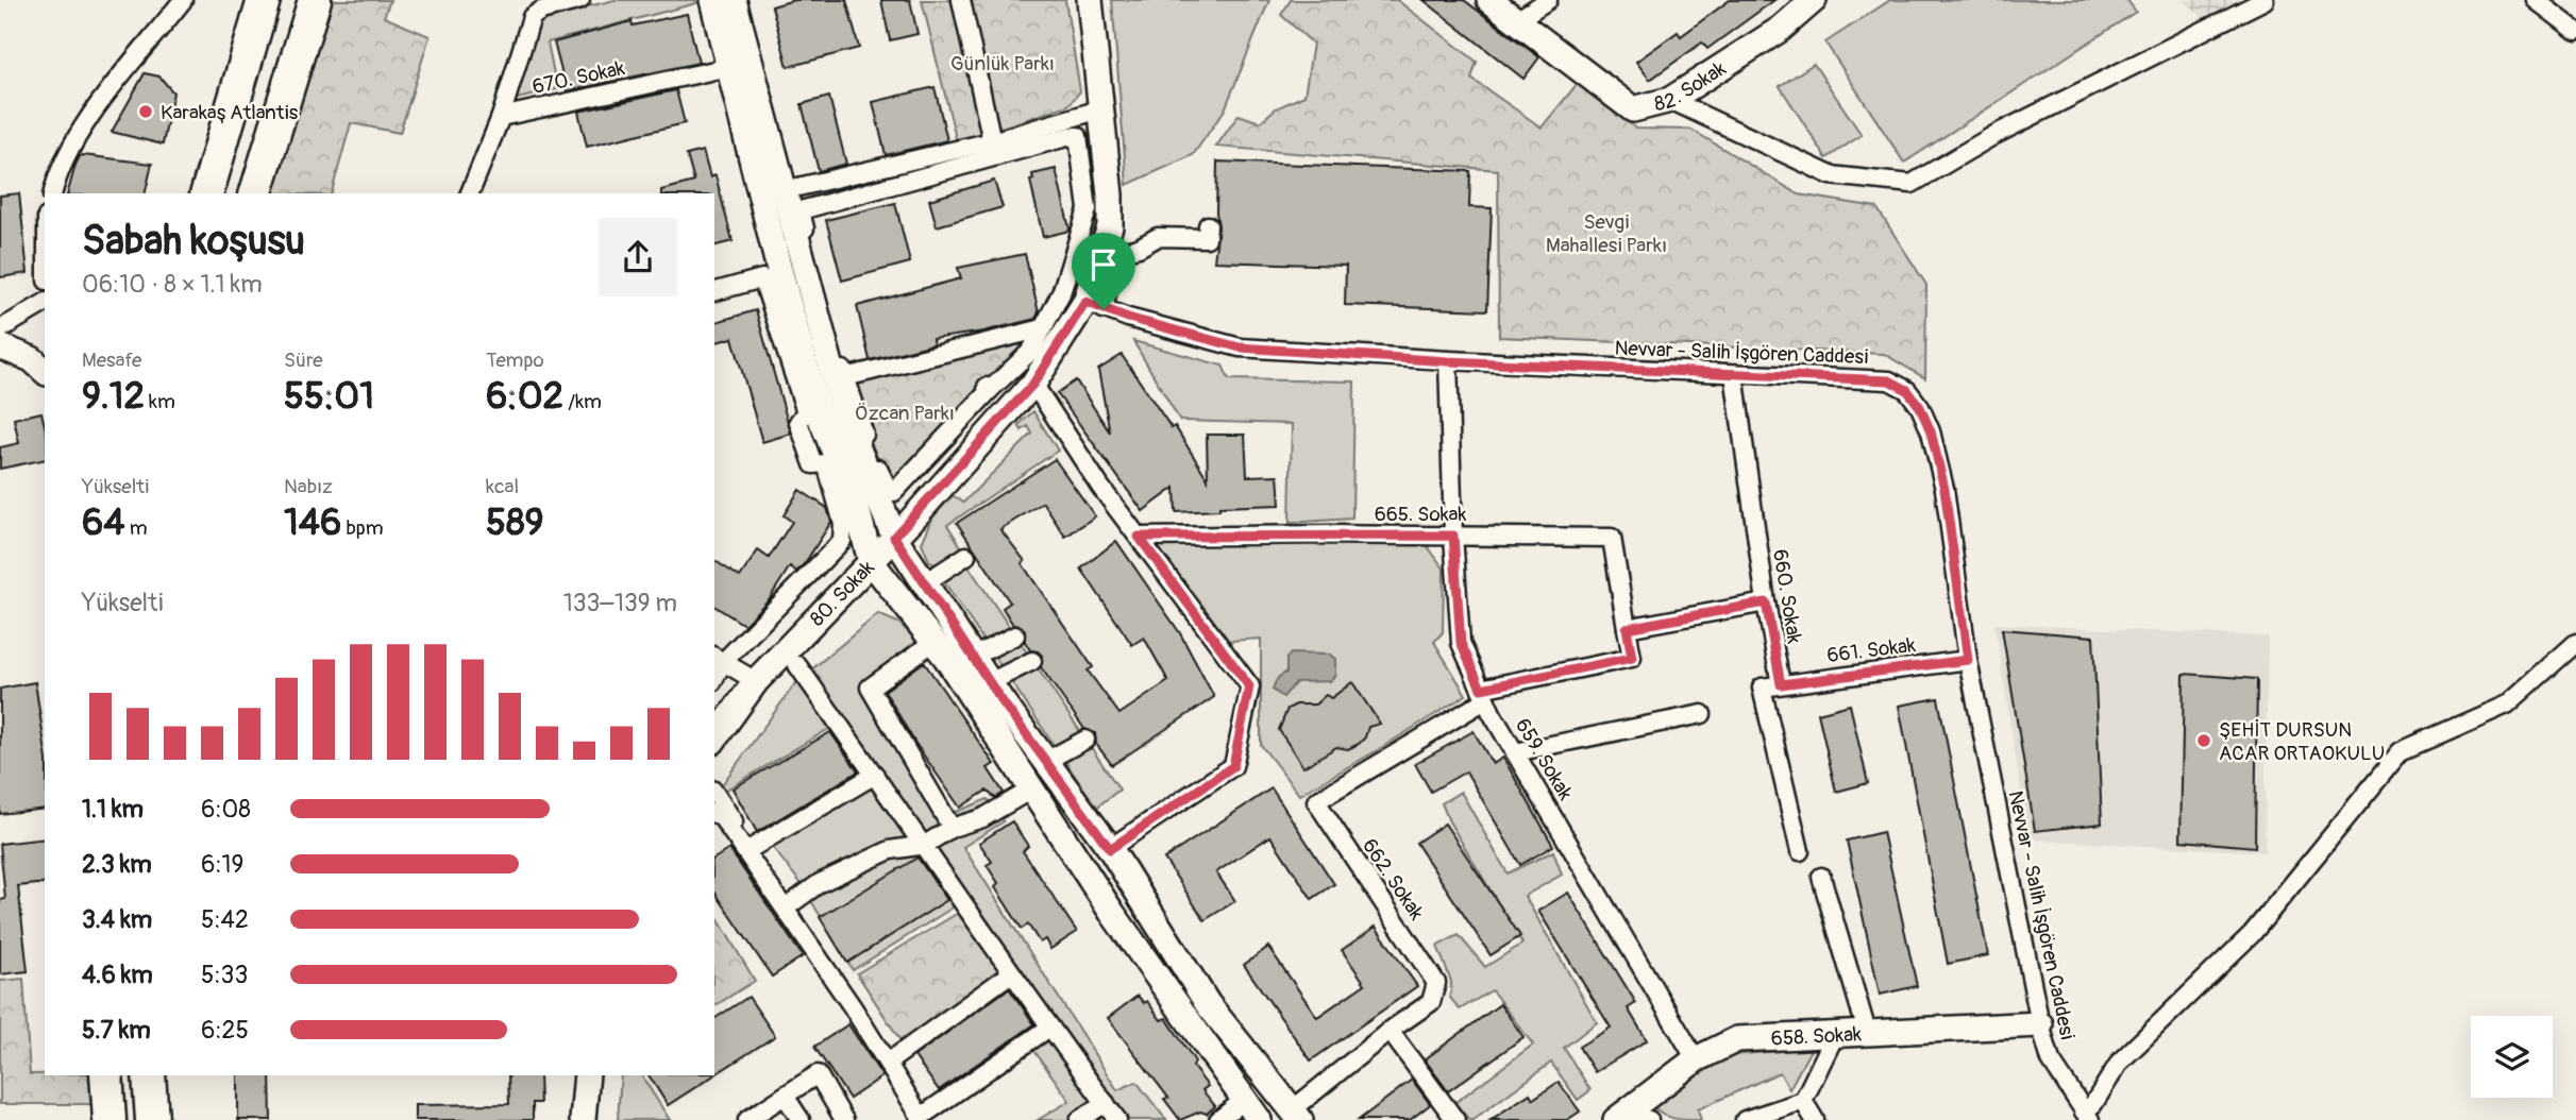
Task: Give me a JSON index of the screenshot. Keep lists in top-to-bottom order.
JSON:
{
  "streets": {
    "street": [
      "670. Sokak",
      "82. Sokak",
      "Nevvar - Salih İşgören Caddesi",
      "665. Sokak",
      "80. Sokak",
      "660. Sokak",
      "661. Sokak",
      "659. Sokak",
      "662. Sokak",
      "658. Sokak"
    ]
  },
  "crossings": [
    ["Nevvar - Salih İşgören Caddesi", "80. Sokak"],
    ["Nevvar - Salih İşgören Caddesi", "660. Sokak"],
    ["Nevvar - Salih İşgören Caddesi", "661. Sokak"],
    ["Nevvar - Salih İşgören Caddesi", "659. Sokak"],
    ["Nevvar - Salih İşgören Caddesi", "658. Sokak"],
    ["665. Sokak", "659. Sokak"],
    ["660. Sokak", "661. Sokak"],
    ["659. Sokak", "662. Sokak"],
    ["659. Sokak", "658. Sokak"]
  ],
  "parks": ["Günlük Parkı", "Sevgi Mahallesi Parkı", "Özcan Parkı"],
  "places": ["Karakaş Atlantis", "ŞEHİT DURSUN ACAR ORTAOKULU"],
  "page": {
    "heading": ["Sabah koşusu", "06:10 · 8 × 1.1 km"],
    "stats": [
      ["Mesafe", "9.12 km"],
      ["Süre", "55:01"],
      ["Tempo", "6:02 /km"],
      ["Yükselti", "64 m"],
      ["Nabız", "146 bpm"],
      ["kcal", "589"]
    ],
    "chart": ["Yükselti", "133–139 m"],
    "list": [
      {
        "name": "1.1 km",
        "note": "6:08"
      },
      {
        "name": "2.3 km",
        "note": "6:19"
      },
      {
        "name": "3.4 km",
        "note": "5:42"
      },
      {
        "name": "4.6 km",
        "note": "5:33"
      },
      {
        "name": "5.7 km",
        "note": "6:25"
      }
    ]
  }
}
